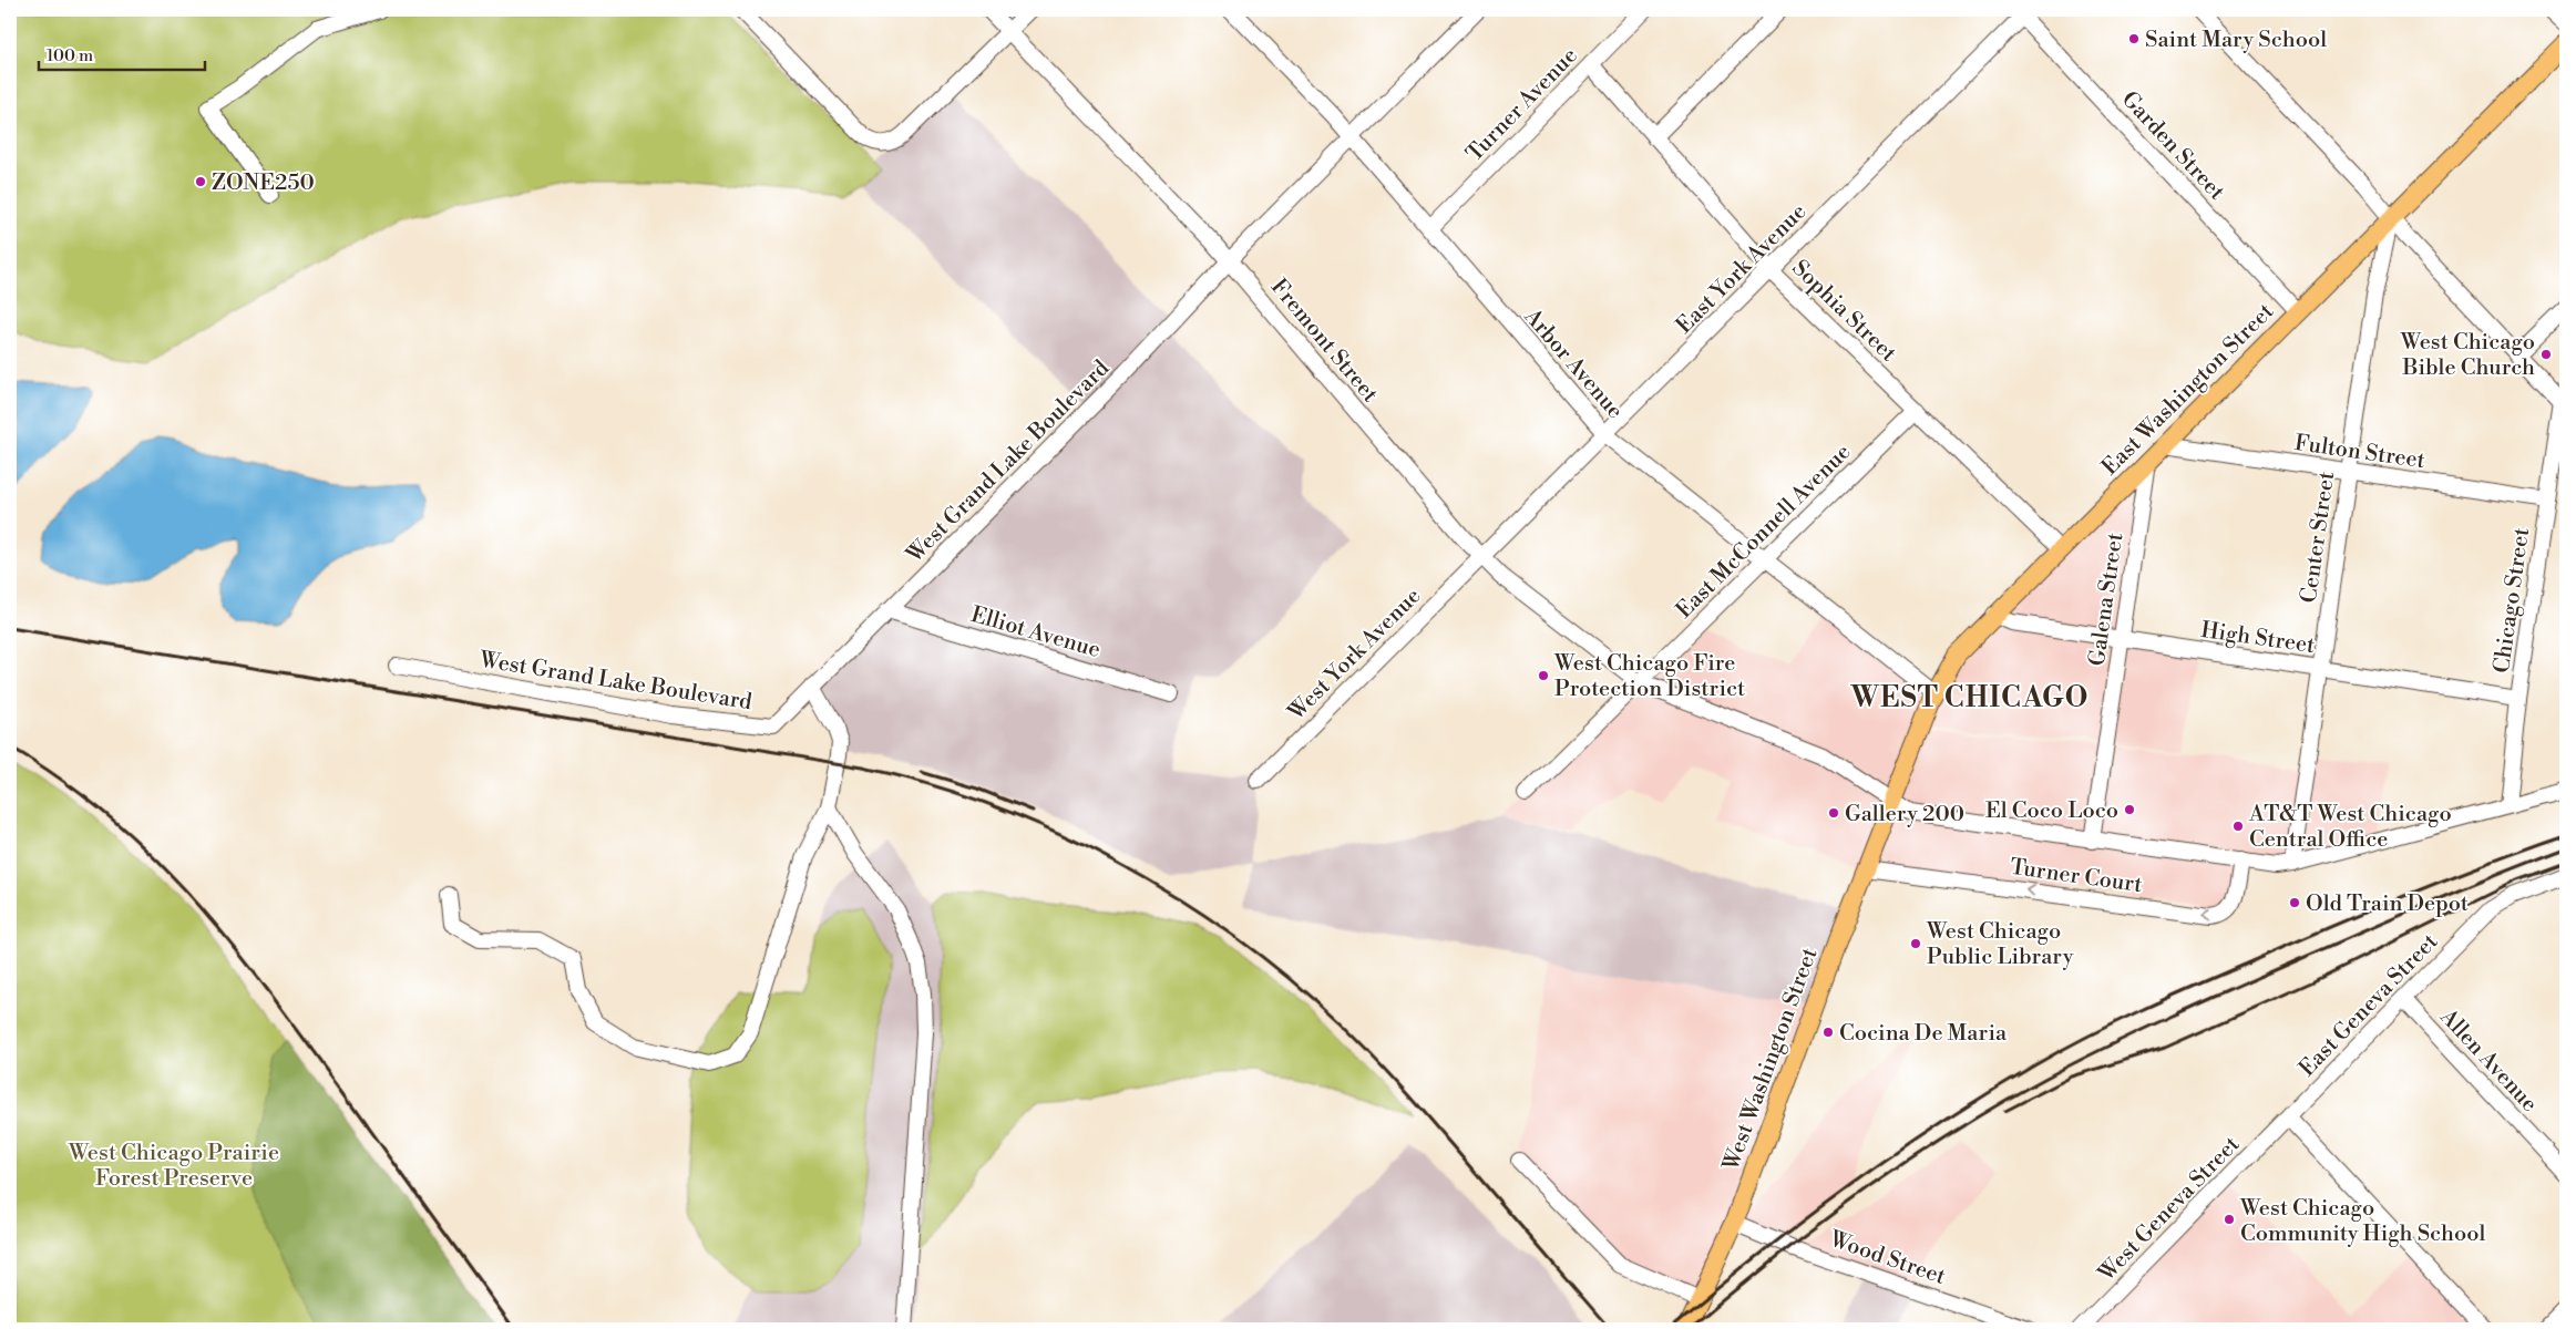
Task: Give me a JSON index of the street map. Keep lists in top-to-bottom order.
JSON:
{
  "streets": {
    "main road": ["East Washington Street", "West Washington Street"],
    "street": [
      "Turner Avenue",
      "Garden Street",
      "East York Avenue",
      "Sophia Street",
      "Fremont Street",
      "Arbor Avenue",
      "Fulton Street",
      "West Grand Lake Boulevard",
      "East McConnell Avenue",
      "Center Street",
      "Galena Street",
      "Chicago Street",
      "Elliot Avenue",
      "High Street",
      "West York Avenue",
      "Turner Court",
      "East Geneva Street",
      "Allen Avenue",
      "West Geneva Street",
      "Wood Street"
    ]
  },
  "crossings": [
    ["Turner Avenue", "Sophia Street"],
    ["Turner Avenue", "Arbor Avenue"],
    ["Garden Street", "East York Avenue"],
    ["Garden Street", "East Washington Street"],
    ["East York Avenue", "Sophia Street"],
    ["East York Avenue", "Fremont Street"],
    ["East York Avenue", "Arbor Avenue"],
    ["East York Avenue", "West York Avenue"],
    ["Sophia Street", "East Washington Street"],
    ["Sophia Street", "East McConnell Avenue"],
    ["Fremont Street", "East Washington Street"],
    ["Fremont Street", "West Grand Lake Boulevard"],
    ["Fremont Street", "East McConnell Avenue"],
    ["Fremont Street", "Center Street"],
    ["Fremont Street", "Galena Street"],
    ["Fremont Street", "Chicago Street"],
    ["Fremont Street", "West York Avenue"],
    ["Fremont Street", "Turner Court"],
    ["Fremont Street", "West Washington Street"],
    ["Arbor Avenue", "East Washington Street"],
    ["Arbor Avenue", "West Grand Lake Boulevard"],
    ["Arbor Avenue", "East McConnell Avenue"],
    ["East Washington Street", "Fulton Street"],
    ["East Washington Street", "Center Street"],
    ["East Washington Street", "Galena Street"],
    ["East Washington Street", "High Street"],
    ["East Washington Street", "West Washington Street"],
    ["Fulton Street", "Center Street"],
    ["Fulton Street", "Chicago Street"],
    ["West Grand Lake Boulevard", "Elliot Avenue"],
    ["Center Street", "High Street"],
    ["Galena Street", "High Street"],
    ["Chicago Street", "High Street"],
    ["Turner Court", "West Washington Street"],
    ["East Geneva Street", "Allen Avenue"],
    ["East Geneva Street", "West Geneva Street"],
    ["West Washington Street", "Wood Street"]
  ],
  "one_way": ["Turner Court"],
  "districts": ["WEST CHICAGO"],
  "parks": ["West Chicago Prairie Forest Preserve"],
  "places": [
    "Saint Mary School",
    "ZONE250",
    "West Chicago Bible Church",
    "West Chicago Fire Protection District",
    "El Coco Loco",
    "Gallery 200",
    "AT&T West Chicago Central Office",
    "Old Train Depot",
    "West Chicago Public Library",
    "Cocina De Maria",
    "West Chicago Community High School"
  ],
  "scale_bar": "100 m"
}
